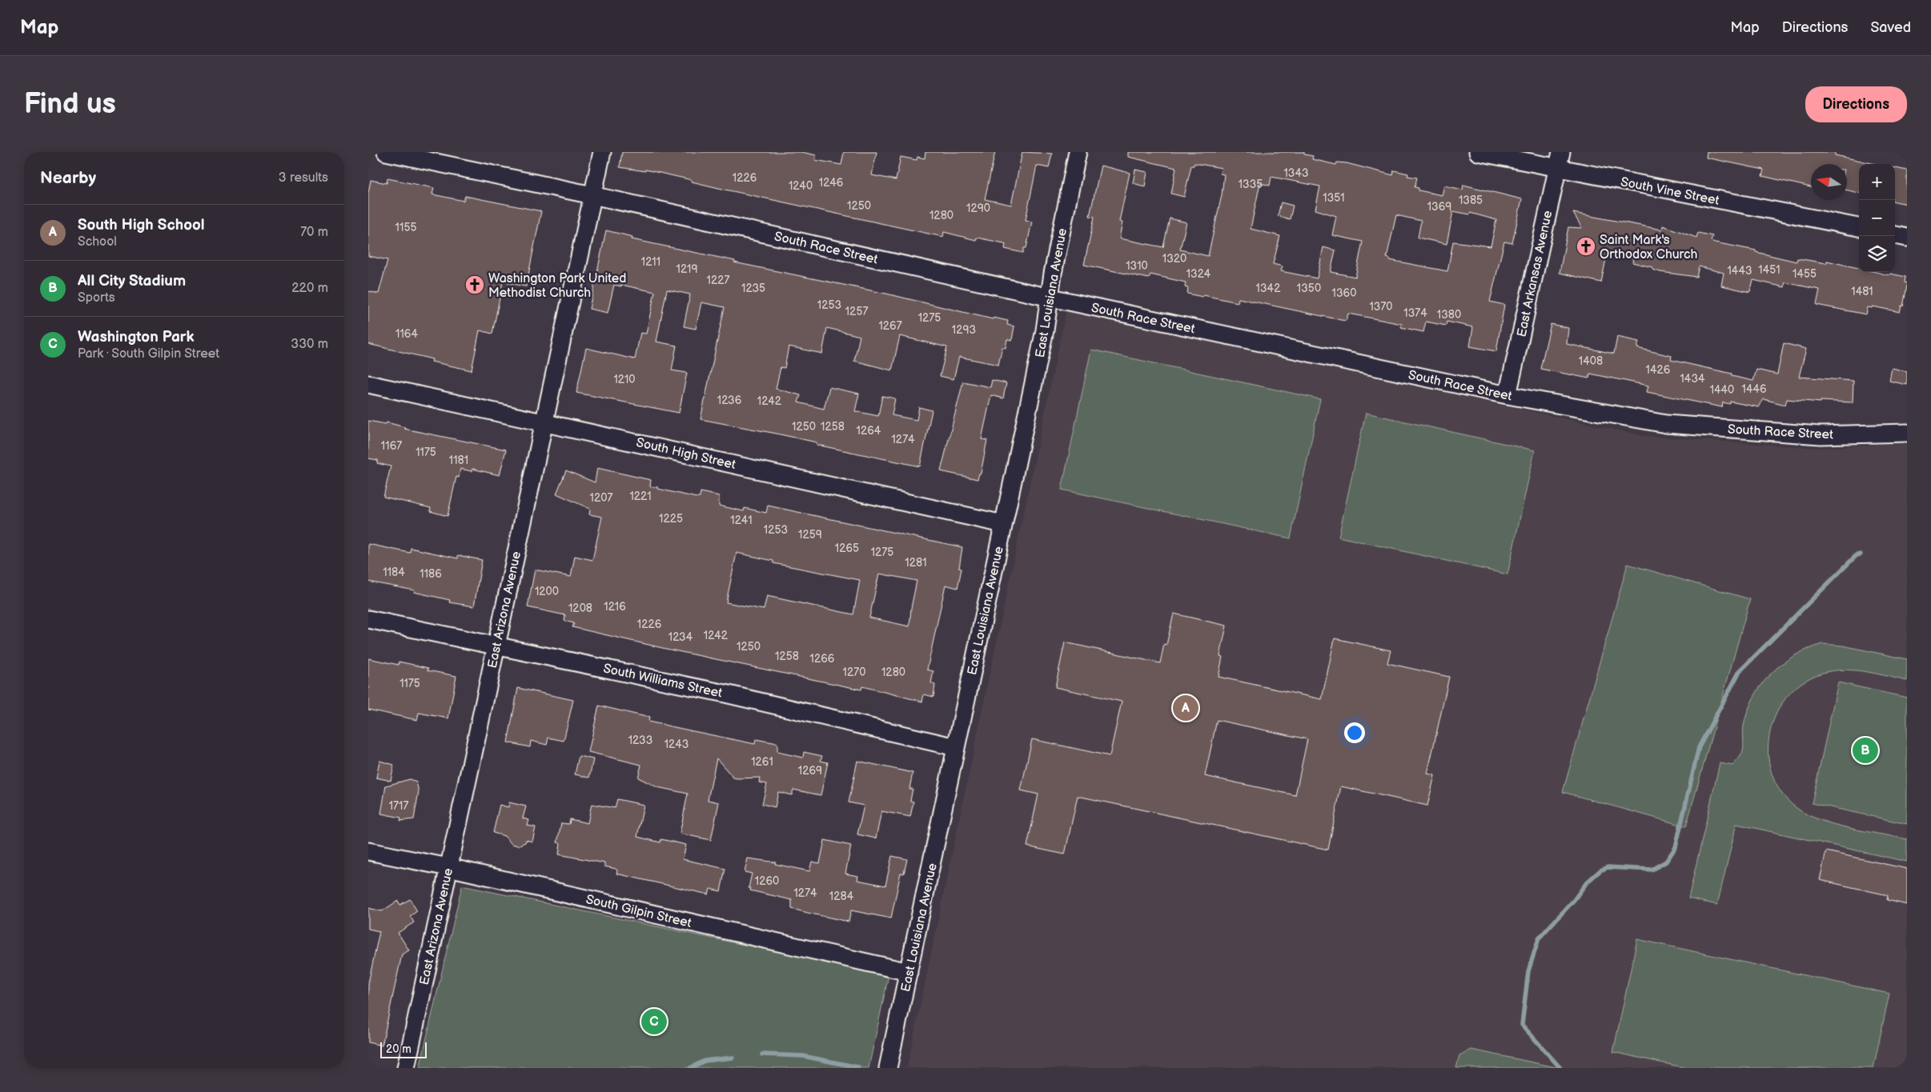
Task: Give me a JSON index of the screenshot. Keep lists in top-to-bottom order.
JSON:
{
  "streets": {
    "street": [
      "South Vine Street",
      "South Race Street",
      "East Arkansas Avenue",
      "East Louisiana Avenue",
      "South High Street",
      "East Arizona Avenue",
      "South Williams Street",
      "South Gilpin Street"
    ]
  },
  "crossings": [
    ["South Vine Street", "East Arkansas Avenue"],
    ["South Race Street", "East Arkansas Avenue"],
    ["South Race Street", "East Louisiana Avenue"],
    ["South Race Street", "East Arizona Avenue"],
    ["East Louisiana Avenue", "South High Street"],
    ["East Louisiana Avenue", "South Williams Street"],
    ["East Louisiana Avenue", "South Gilpin Street"],
    ["South High Street", "East Arizona Avenue"],
    ["East Arizona Avenue", "South Williams Street"],
    ["East Arizona Avenue", "South Gilpin Street"]
  ],
  "places": {
    "church": ["Saint Mark's Orthodox Church", "Washington Park United Methodist Church"]
  },
  "house_numbers": [
    "1343",
    "1226",
    "1246",
    "1335",
    "1240",
    "1351",
    "1385",
    "1250",
    "1369",
    "1290",
    "1280",
    "1155",
    "1320",
    "1211",
    "1310",
    "1219",
    "1451",
    "1443",
    "1324",
    "1455",
    "1227",
    "1235",
    "1342",
    "1350",
    "1481",
    "1360",
    "1253",
    "1370",
    "1257",
    "1374",
    "1380",
    "1275",
    "1267",
    "1293",
    "1164",
    "1408",
    "1426",
    "1434",
    "1210",
    "1446",
    "1440",
    "1236",
    "1242",
    "1250",
    "1258",
    "1264",
    "1274",
    "1167",
    "1175",
    "1181",
    "1221",
    "1207",
    "1225",
    "1241",
    "1253",
    "1259",
    "1265",
    "1275",
    "1281",
    "1184",
    "1186",
    "1200",
    "1216",
    "1208",
    "1226",
    "1242",
    "1234",
    "1250",
    "1258",
    "1266",
    "1270",
    "1280",
    "1175",
    "1233",
    "1243",
    "1261",
    "1269",
    "1717",
    "1260",
    "1274",
    "1284"
  ],
  "scale_bar": "20 m",
  "north": "left",
  "page": {
    "header": "Map",
    "nav": ["Map", "Directions", "Saved"],
    "buttons": "Directions",
    "title": "Find us",
    "heading": ["Nearby", "3 results"],
    "map_buttons": ["+", "−"],
    "list": [
      {
        "mark": "A",
        "name": "South High School",
        "note": "School",
        "value": "70 m"
      },
      {
        "mark": "B",
        "name": "All City Stadium",
        "note": "Sports",
        "value": "220 m"
      },
      {
        "mark": "C",
        "name": "Washington Park",
        "note": "Park · South Gilpin Street",
        "value": "330 m"
      }
    ],
    "pins": ["A", "B", "C"],
    "scale": "20 m"
  }
}
